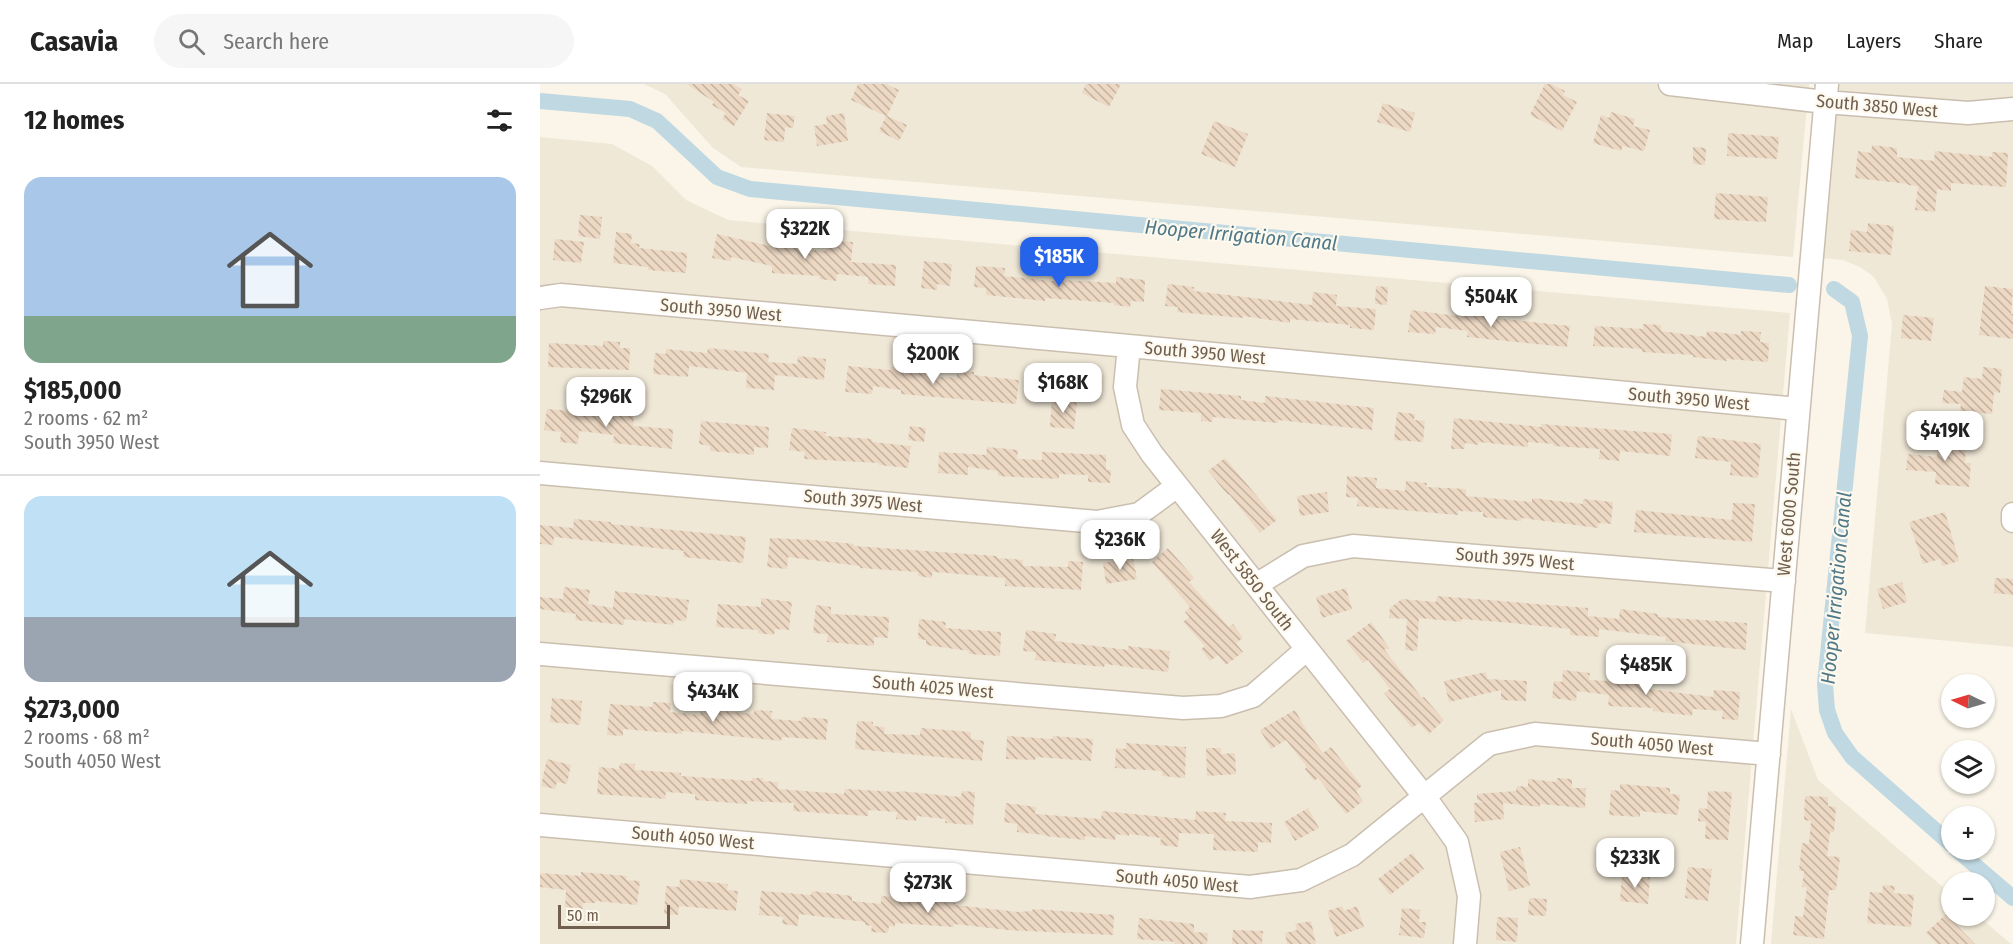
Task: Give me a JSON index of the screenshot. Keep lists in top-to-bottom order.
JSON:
{
  "streets": {
    "street": [
      "South 3850 West",
      "South 3950 West",
      "South 3975 West",
      "West 6000 South",
      "West 5850 South",
      "South 4025 West",
      "South 4050 West"
    ]
  },
  "crossings": [
    ["South 3850 West", "West 6000 South"],
    ["South 3950 West", "West 6000 South"],
    ["South 3950 West", "West 5850 South"],
    ["South 3975 West", "West 6000 South"],
    ["South 3975 West", "West 5850 South"],
    ["West 6000 South", "South 4050 West"],
    ["West 5850 South", "South 4025 West"],
    ["West 5850 South", "South 4050 West"]
  ],
  "water": ["Hooper Irrigation Canal"],
  "scale_bar": "50 m",
  "north": "left",
  "page": {
    "header": "Casavia",
    "search": "Search here",
    "nav": ["Map", "Layers", "Share"],
    "heading": "12 homes",
    "list": [
      {
        "name": "$185,000",
        "note": "2 rooms · 62 m² · South 3950 West"
      },
      {
        "name": "$273,000",
        "note": "2 rooms · 68 m² · South 4050 West"
      }
    ],
    "price": [
      "$322K",
      "$185K",
      "$504K",
      "$200K",
      "$168K",
      "$296K",
      "$419K",
      "$236K",
      "$485K",
      "$434K",
      "$233K",
      "$273K"
    ],
    "map_buttons": ["+", "−"],
    "scale": "50 m"
  }
}
